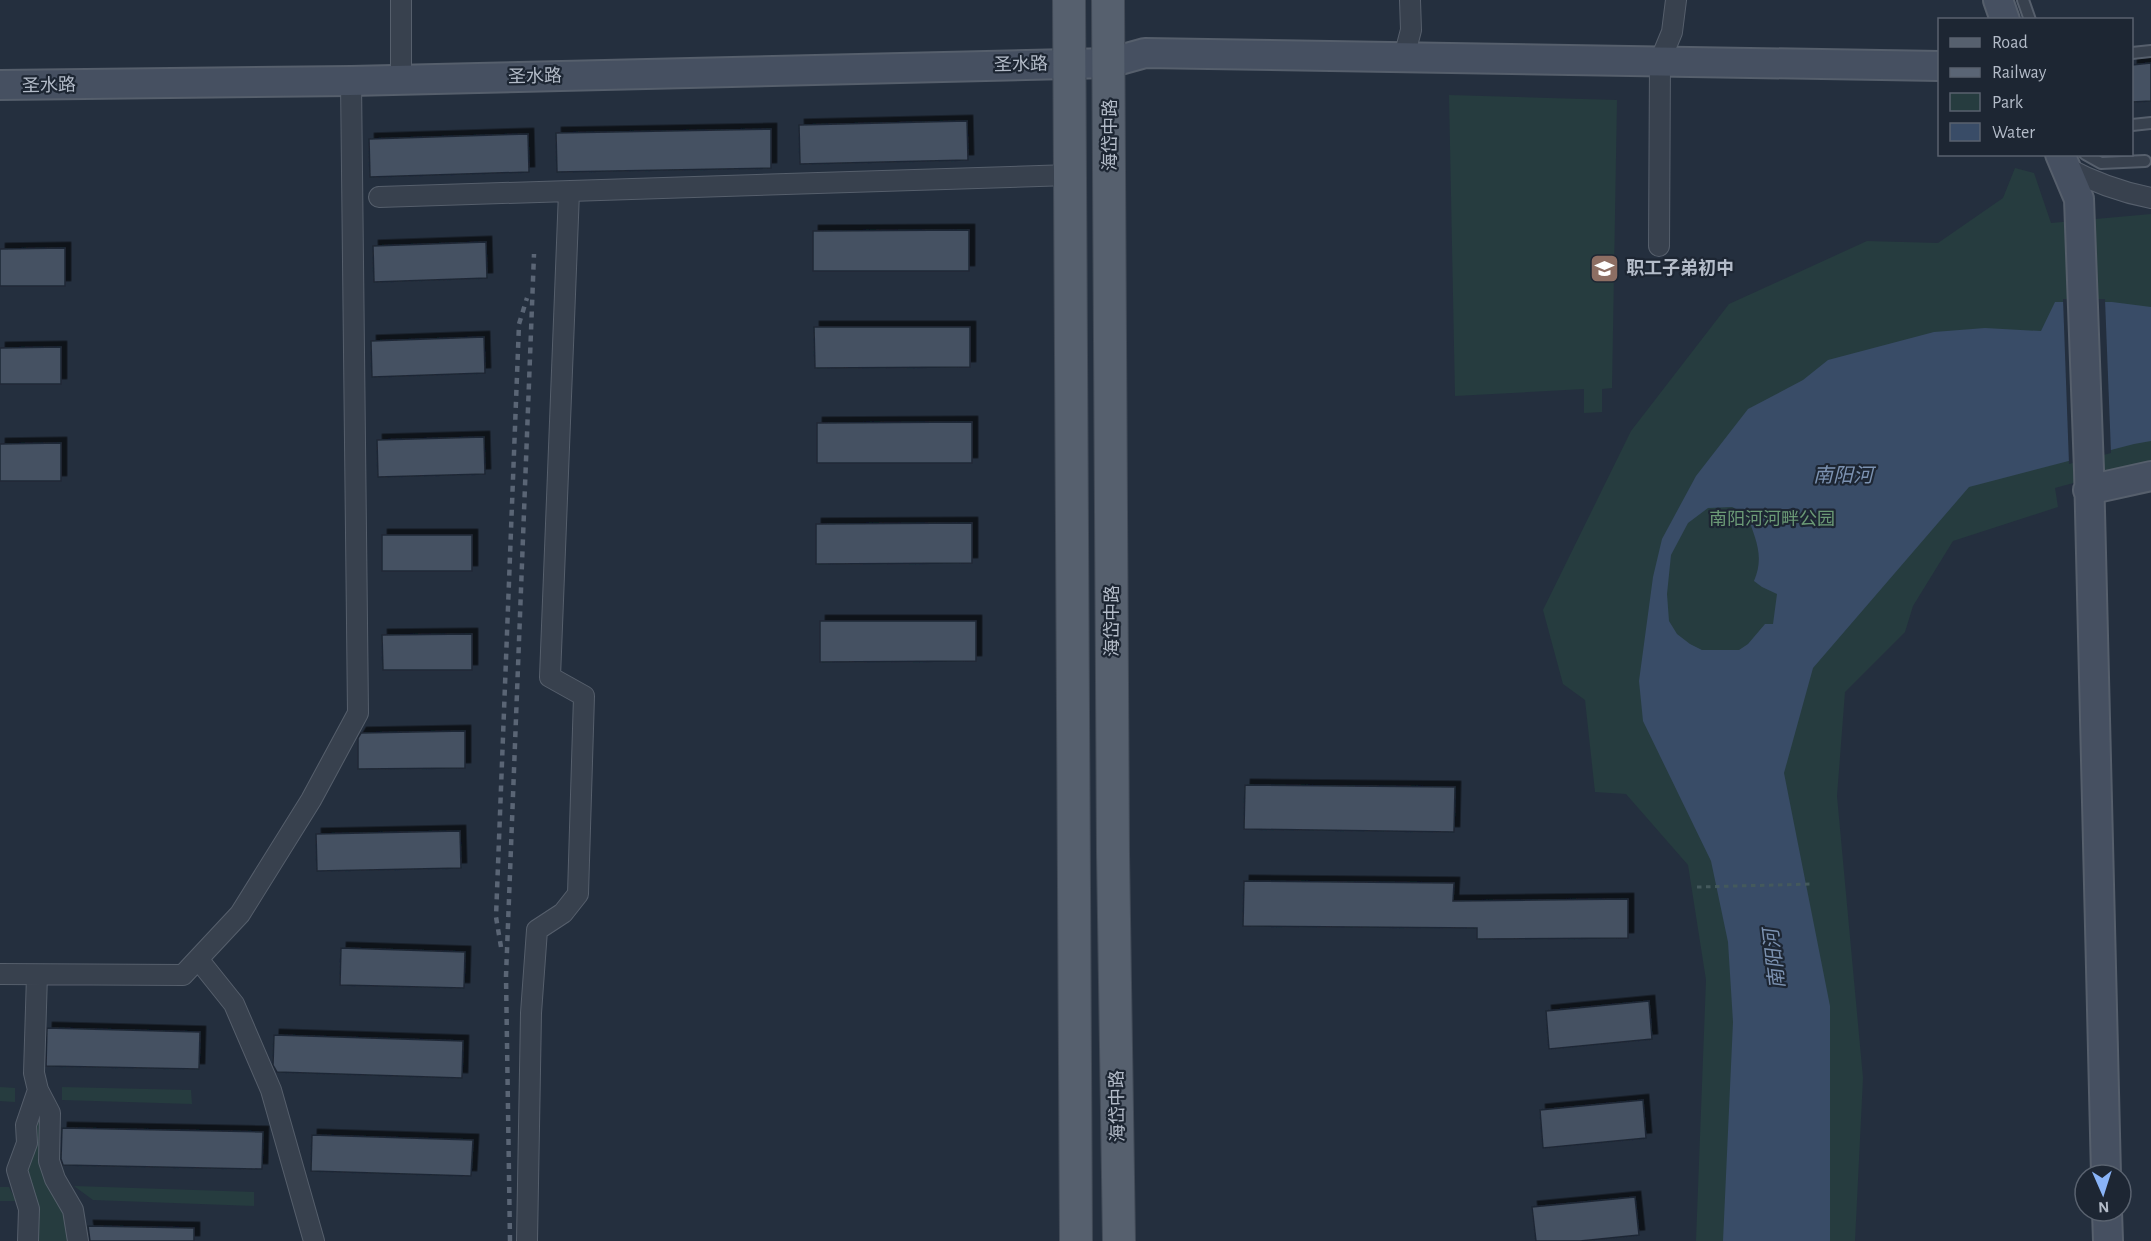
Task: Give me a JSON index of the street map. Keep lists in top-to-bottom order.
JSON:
{
  "streets": {
    "main road": ["海岱中路"],
    "street": ["圣水路"]
  },
  "crossings": [
    ["圣水路", "海岱中路"]
  ],
  "water": ["南阳河"],
  "parks": ["南阳河河畔公园"],
  "places": {
    "school or university": ["职工子弟初中"]
  },
  "legend": [
    "Road",
    "Railway",
    "Park",
    "Water"
  ],
  "north": "bottom"
}
